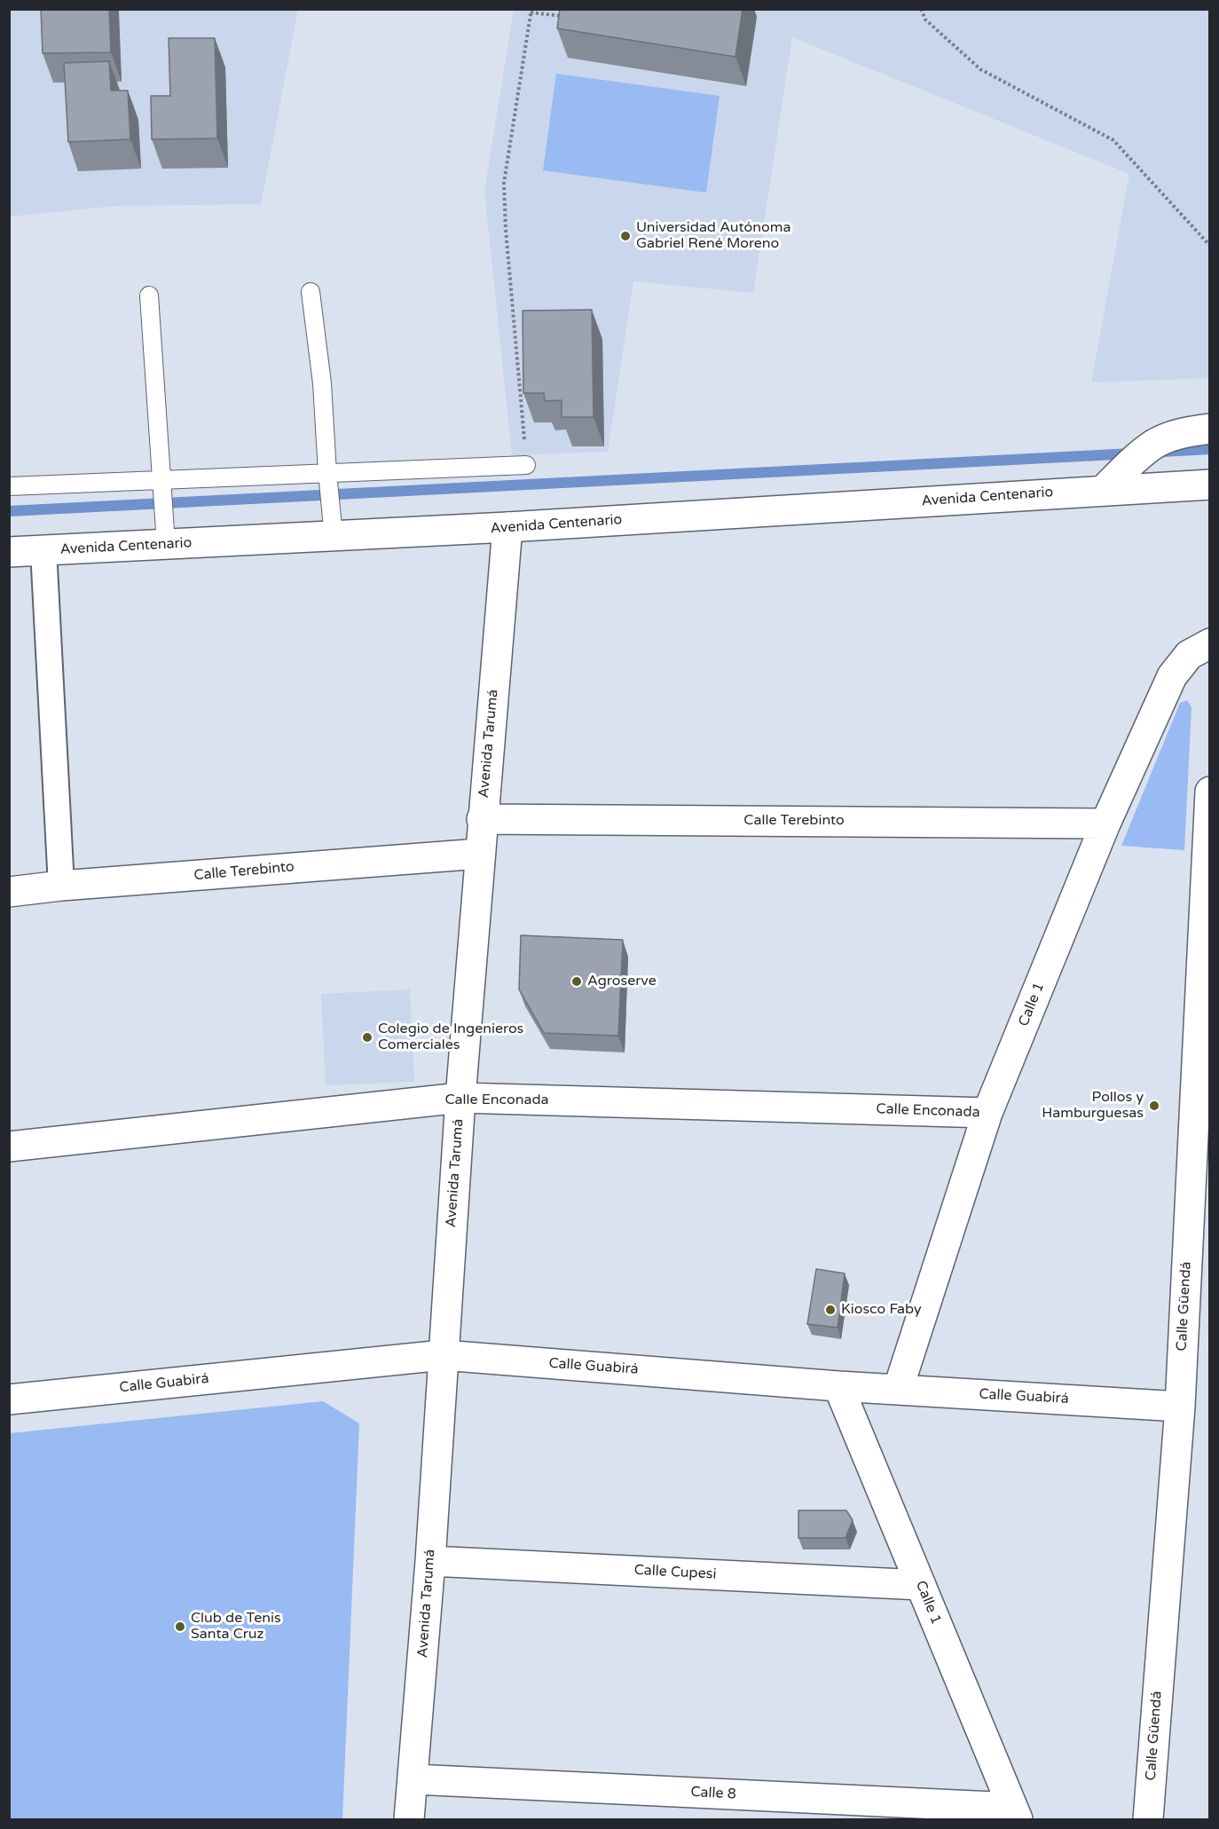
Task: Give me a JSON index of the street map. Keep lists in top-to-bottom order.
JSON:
{
  "streets": {
    "street": [
      "Avenida Centenario",
      "Avenida Tarumá",
      "Calle Terebinto",
      "Calle 1",
      "Calle Enconada",
      "Calle Güendá",
      "Calle Guabirá",
      "Calle Cupesi",
      "Calle 8"
    ]
  },
  "crossings": [
    ["Avenida Centenario", "Avenida Tarumá"],
    ["Avenida Tarumá", "Calle Terebinto"],
    ["Avenida Tarumá", "Calle Enconada"],
    ["Avenida Tarumá", "Calle Guabirá"],
    ["Avenida Tarumá", "Calle Cupesi"],
    ["Avenida Tarumá", "Calle 8"],
    ["Calle Terebinto", "Calle 1"],
    ["Calle 1", "Calle Enconada"],
    ["Calle 1", "Calle Guabirá"],
    ["Calle 1", "Calle Cupesi"],
    ["Calle 1", "Calle 8"],
    ["Calle Güendá", "Calle Guabirá"]
  ],
  "places": [
    "Universidad Autónoma Gabriel René Moreno",
    "Agroserve",
    "Colegio de Ingenieros Comerciales",
    "Pollos y Hamburguesas",
    "Kiosco Faby",
    "Club de Tenis Santa Cruz"
  ]
}
